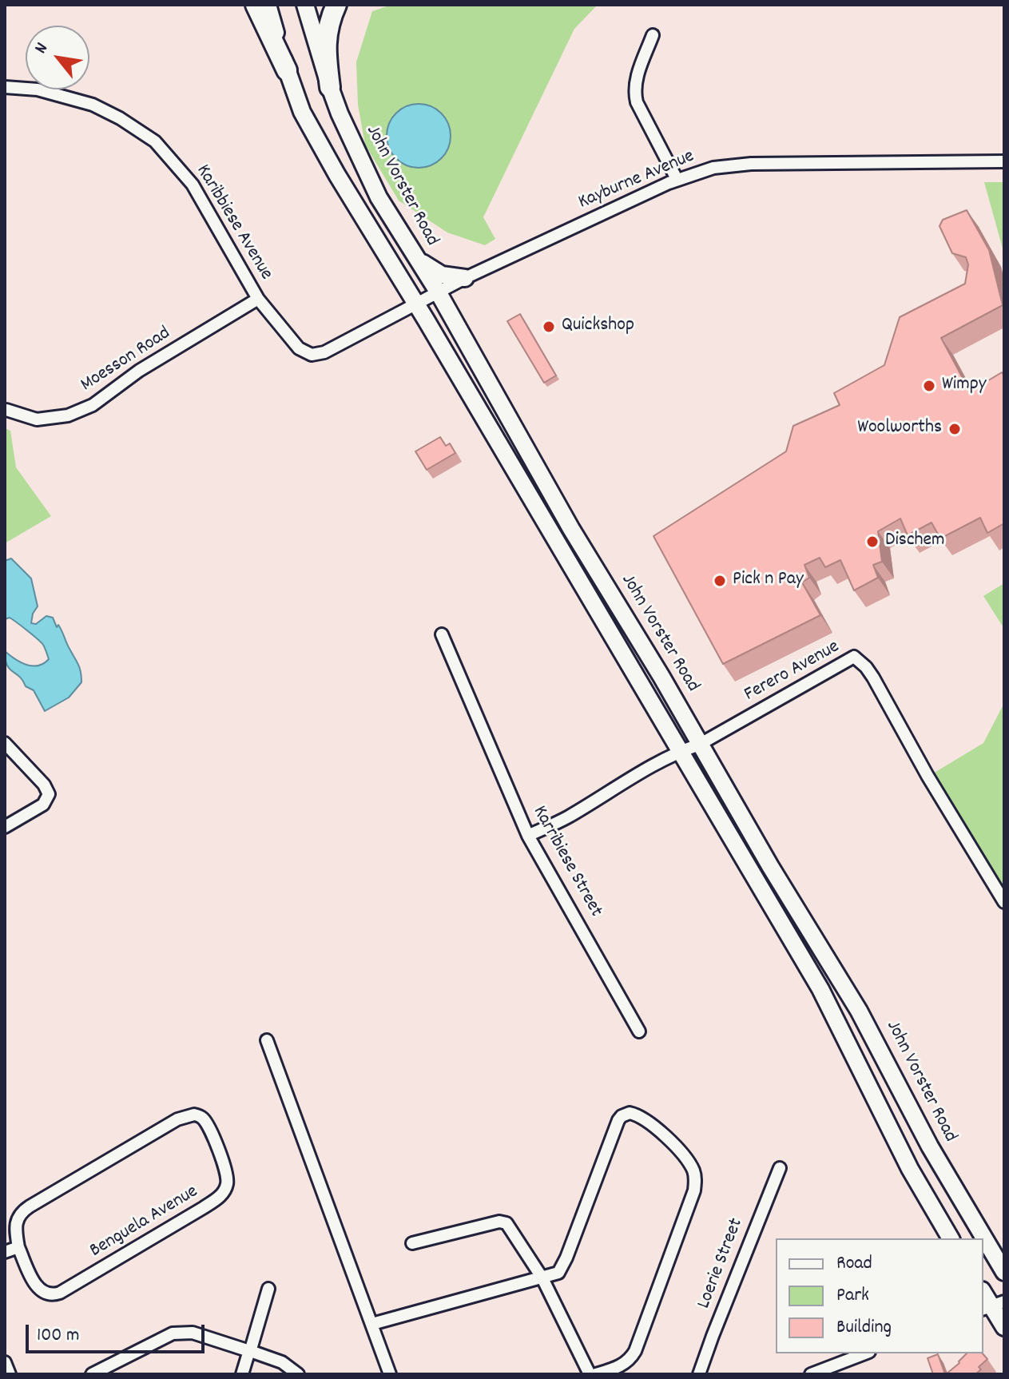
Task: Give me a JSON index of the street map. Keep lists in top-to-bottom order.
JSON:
{
  "streets": {
    "main road": ["John Vorster Road"],
    "street": [
      "Kayburne Avenue",
      "Karibbiese Avenue",
      "Moesson Road",
      "Ferero Avenue",
      "Karribiese Street",
      "Benguela Avenue",
      "Loerie Street"
    ]
  },
  "crossings": [
    ["Kayburne Avenue", "John Vorster Road"],
    ["Kayburne Avenue", "Karibbiese Avenue"],
    ["John Vorster Road", "Ferero Avenue"],
    ["Karibbiese Avenue", "Moesson Road"],
    ["Ferero Avenue", "Karribiese Street"]
  ],
  "places": [
    "Quickshop",
    "Wimpy",
    "Woolworths",
    "Dischem",
    "Pick n Pay"
  ],
  "legend": ["Road", "Park", "Building"],
  "scale_bar": "100 m",
  "north": "top left"
}
